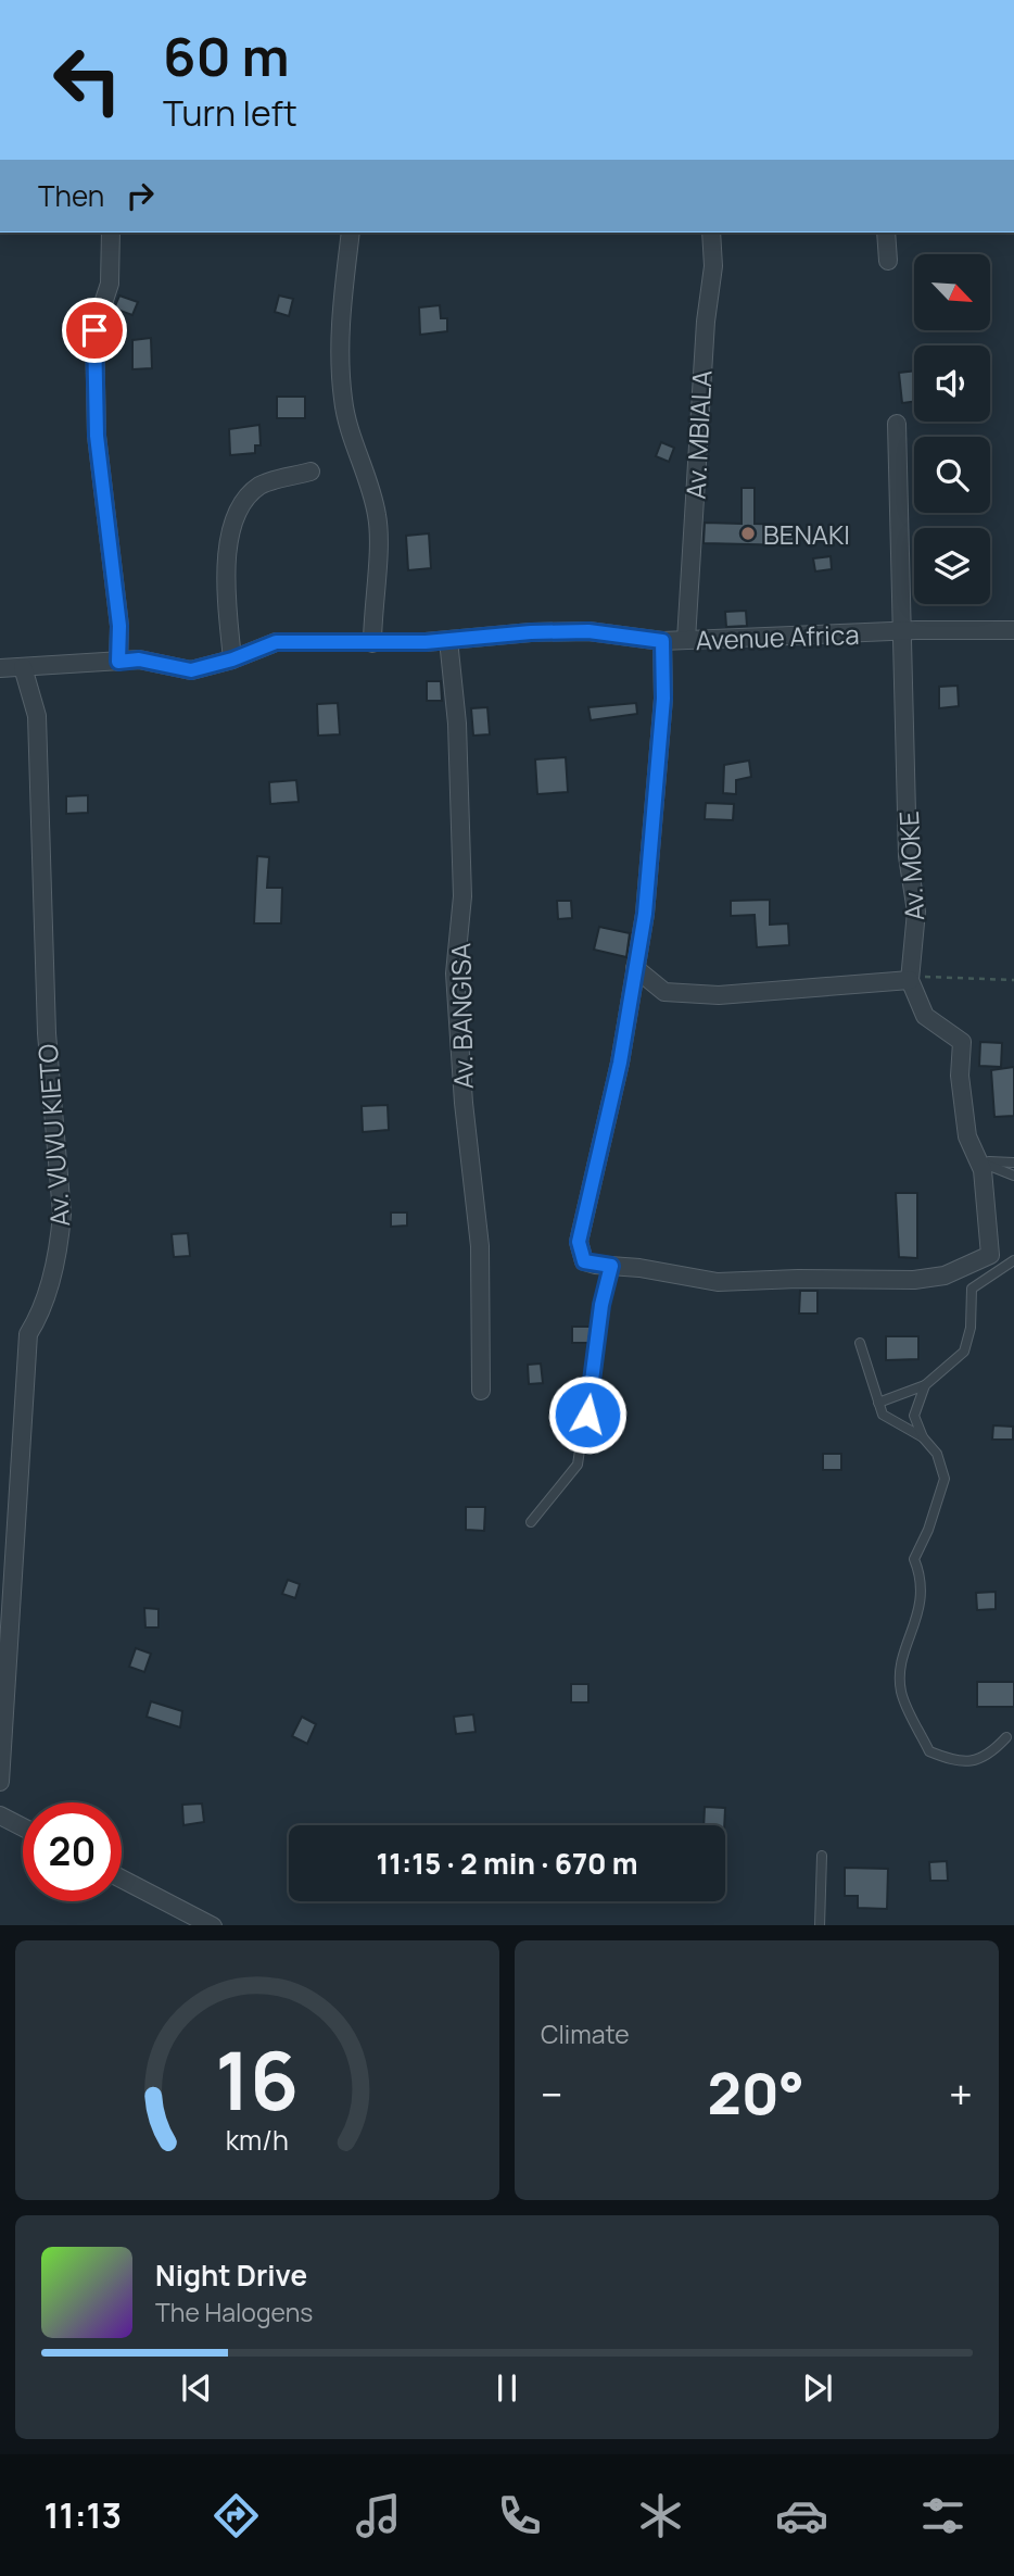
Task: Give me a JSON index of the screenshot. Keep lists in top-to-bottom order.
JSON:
{
  "streets": {
    "street": [
      "Av. MBIALA",
      "Avenue Africa",
      "Av. MOKE",
      "Av. BANGISA",
      "Av. VUVU KIETO"
    ]
  },
  "crossings": [
    ["Av. MBIALA", "Avenue Africa"],
    ["Avenue Africa", "Av. MOKE"],
    ["Avenue Africa", "Av. BANGISA"],
    ["Avenue Africa", "Av. VUVU KIETO"]
  ],
  "places": ["BENAKI"],
  "north": "bottom right",
  "page": {
    "turn": ["60 m", "Turn left"],
    "then": "Then",
    "limit": "20",
    "trip": "11:15 · 2 min · 670 m",
    "tile": "Climate",
    "heat": ["−", "20°", "+"],
    "song": ["Night Drive", "The Halogens"],
    "tabs": "11:13",
    "gauge": ["16", "km/h"]
  }
}
